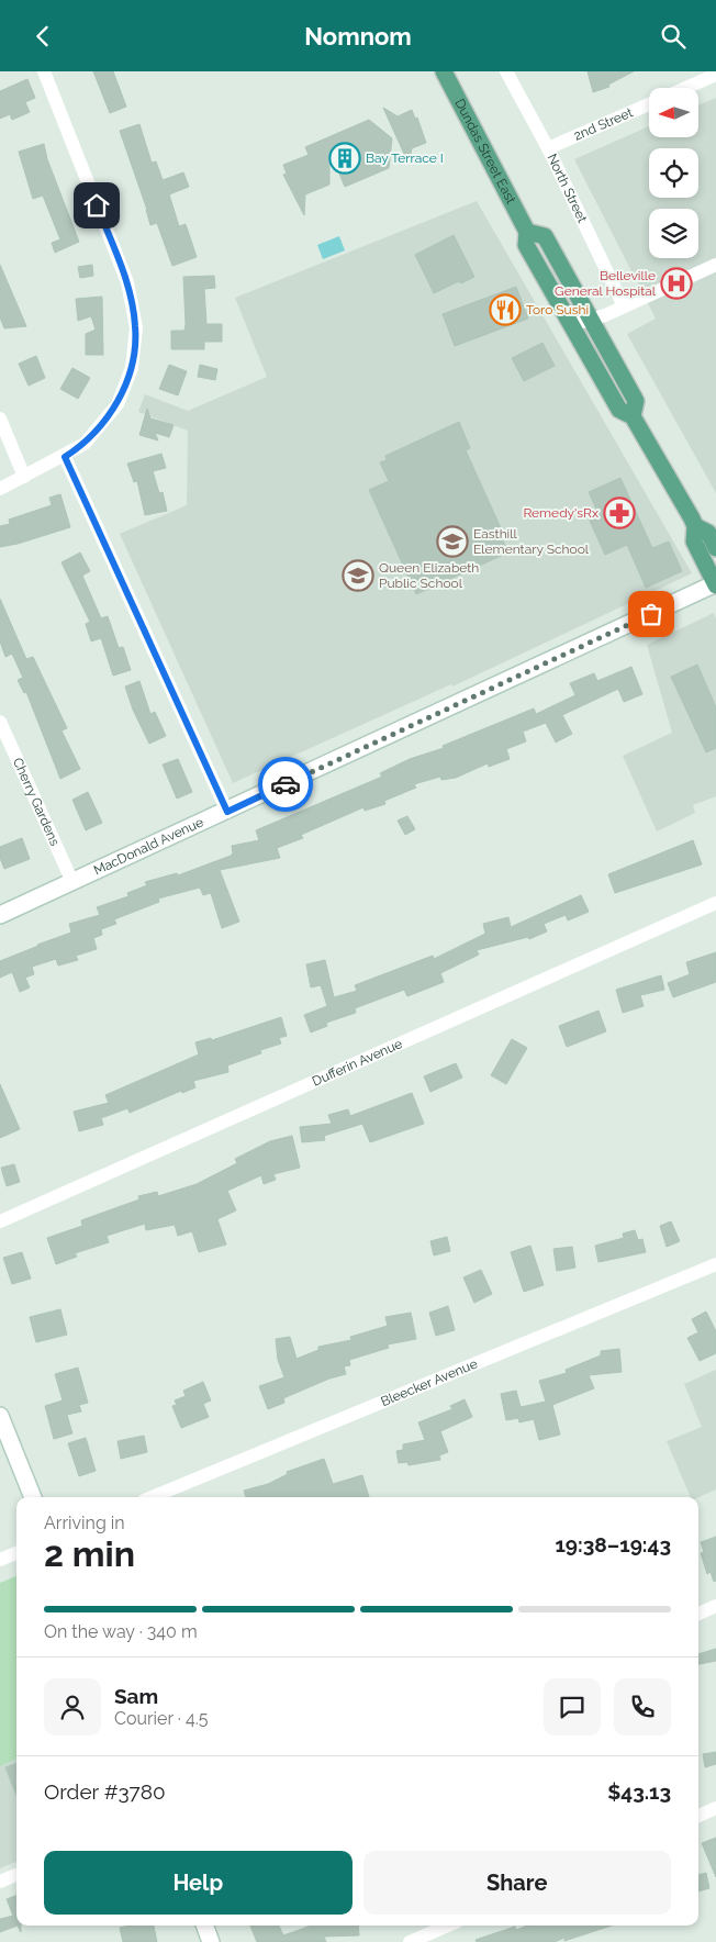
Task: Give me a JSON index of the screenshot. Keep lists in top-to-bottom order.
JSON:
{
  "streets": {
    "main road": ["Dundas Street East"],
    "street": [
      "2nd Street",
      "North Street",
      "Cherry Gardens",
      "MacDonald Avenue",
      "Dufferin Avenue",
      "Bleecker Avenue"
    ]
  },
  "crossings": [
    ["2nd Street", "North Street"],
    ["Dundas Street East", "MacDonald Avenue"],
    ["Cherry Gardens", "MacDonald Avenue"]
  ],
  "places": {
    "building": ["Bay Terrace I"],
    "hospital": ["Belleville General Hospital"],
    "restaurant": ["Toro Sushi"],
    "pharmacy": ["Remedy'sRx"],
    "school or university": ["Easthill Elementary School", "Queen Elizabeth Public School"]
  },
  "north": "left",
  "page": {
    "header": "Nomnom",
    "heading": ["2 min", "Arriving in", "19:38–19:43"],
    "panel": [
      "Sam",
      "Courier · 4.5",
      "Order #3780",
      "$43.13"
    ],
    "bar": "On the way · 340 m",
    "buttons": ["Help", "Share"]
  }
}
